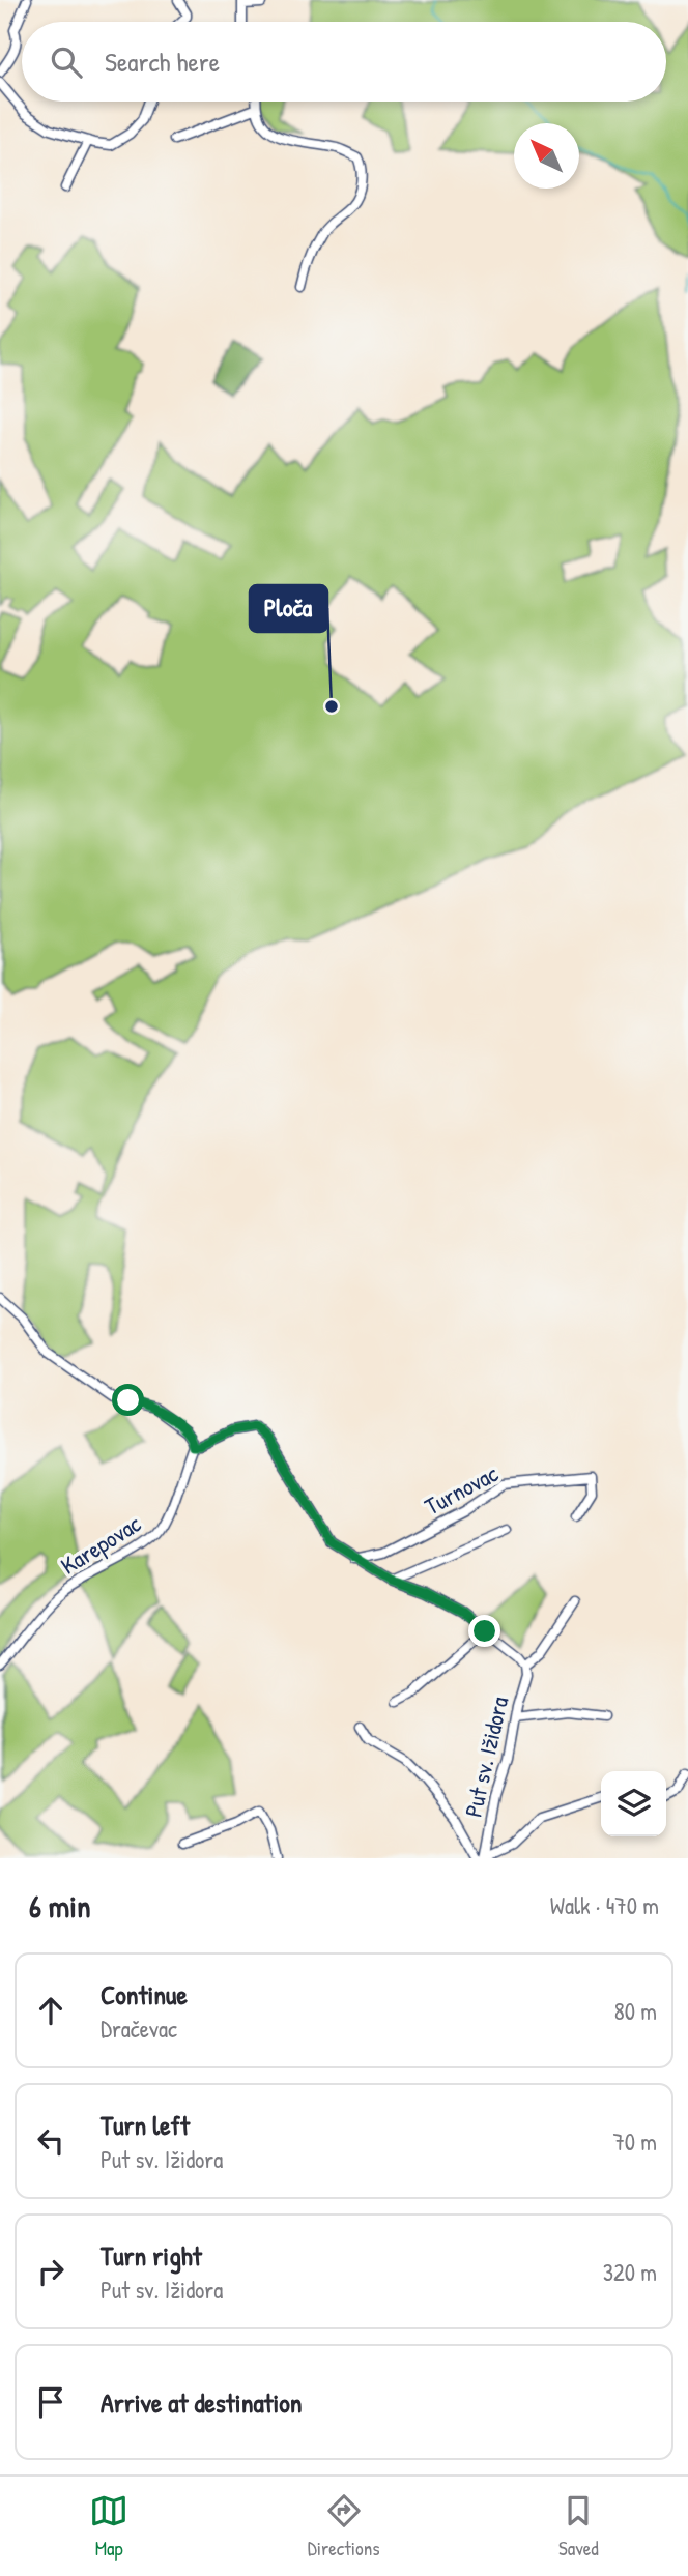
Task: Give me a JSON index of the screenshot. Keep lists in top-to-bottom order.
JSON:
{
  "streets": {
    "street": ["Turnovac", "Karepovac", "Put sv. Ižidora"]
  },
  "places": ["Ploča"],
  "north": "top left",
  "page": {
    "search": "Search here",
    "heading": ["6 min", "Walk · 470 m"],
    "list": [
      ["Continue", "Dračevac", "80 m"],
      ["Turn left", "Put sv. Ižidora", "70 m"],
      ["Turn right", "Put sv. Ižidora", "320 m"],
      "Arrive at destination"
    ],
    "nav": ["Map", "Directions", "Saved"]
  }
}
